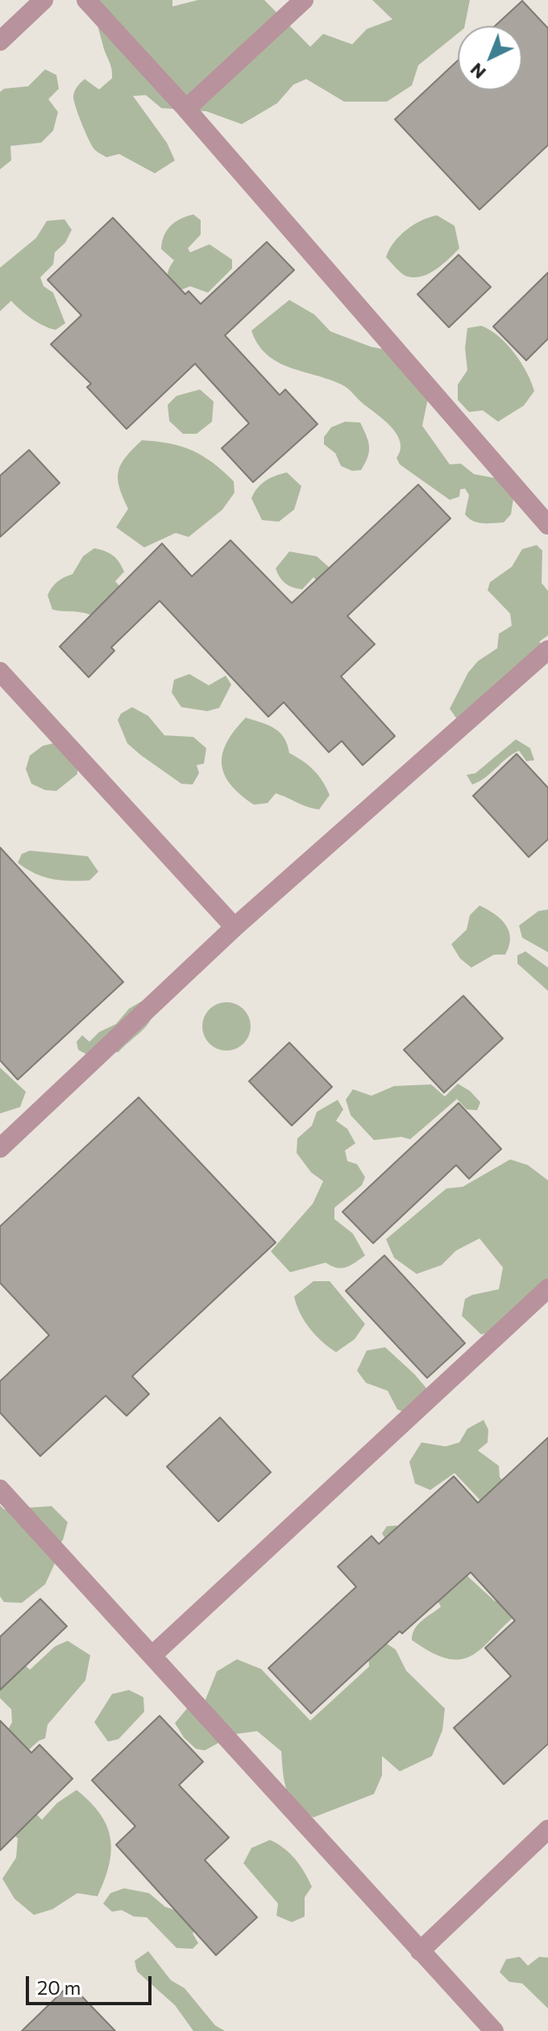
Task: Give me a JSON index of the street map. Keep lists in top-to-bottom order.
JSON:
{
  "scale_bar": "20 m",
  "north": "bottom left"
}
